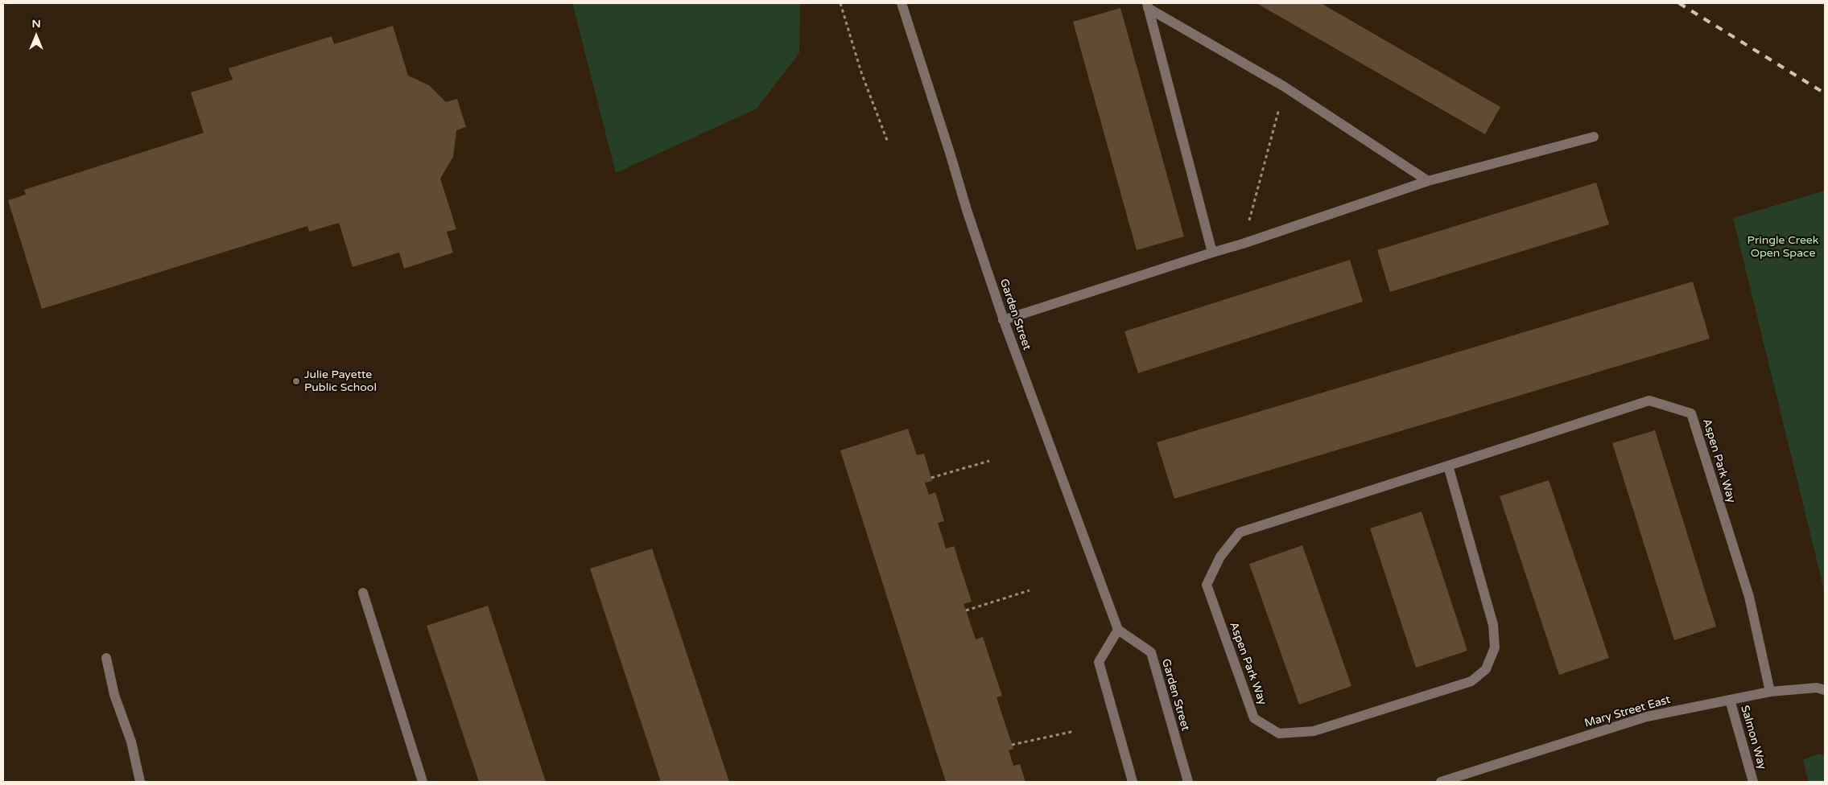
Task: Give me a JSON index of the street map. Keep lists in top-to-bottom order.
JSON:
{
  "streets": {
    "street": [
      "Garden Street",
      "Aspen Park Way",
      "Mary Street East",
      "Salmon Way"
    ]
  },
  "crossings": [
    ["Aspen Park Way", "Mary Street East"],
    ["Mary Street East", "Salmon Way"]
  ],
  "parks": ["Pringle Creek Open Space"],
  "places": ["Julie Payette Public School"],
  "north": "top"
}
